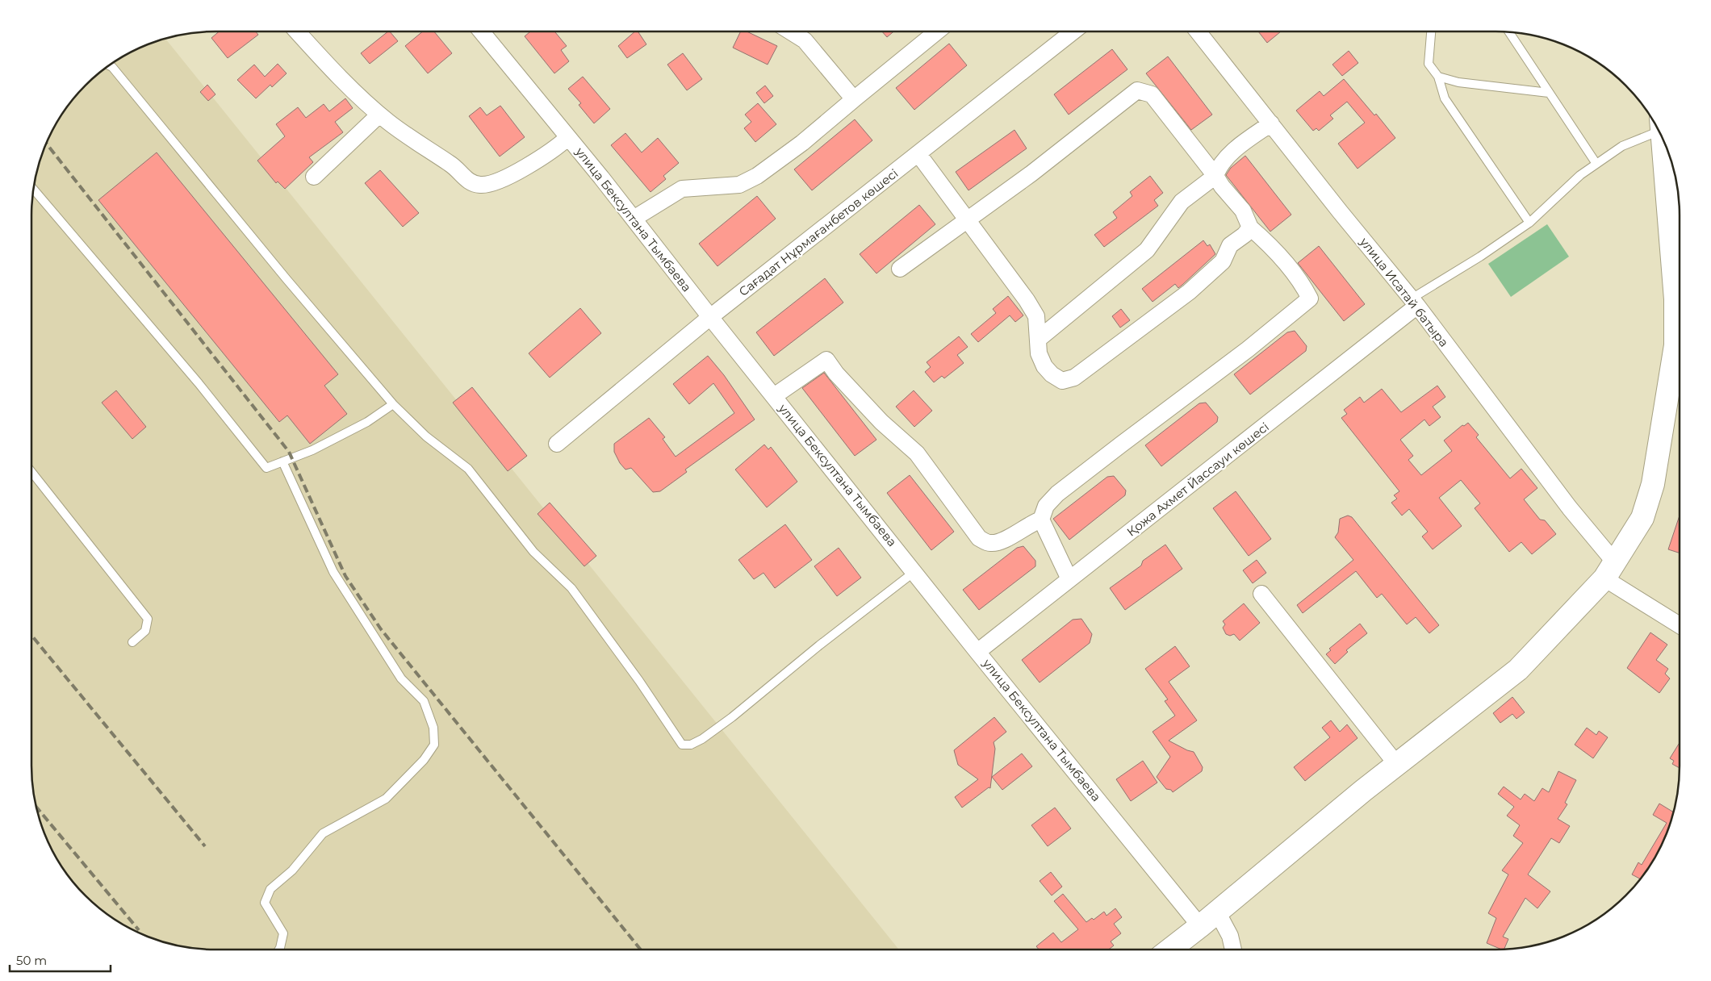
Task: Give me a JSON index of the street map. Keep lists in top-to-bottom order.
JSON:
{
  "streets": {
    "street": [
      "улица Бексултана Тымбаева",
      "Сағадат Нұрмағанбетов көшесі",
      "улица Исатай батыра",
      "Қожа Ахмет Йассауи көшесі"
    ]
  },
  "crossings": [
    ["улица Бексултана Тымбаева", "Сағадат Нұрмағанбетов көшесі"],
    ["улица Бексултана Тымбаева", "Қожа Ахмет Йассауи көшесі"],
    ["улица Исатай батыра", "Қожа Ахмет Йассауи көшесі"]
  ],
  "scale_bar": "50 m"
}
